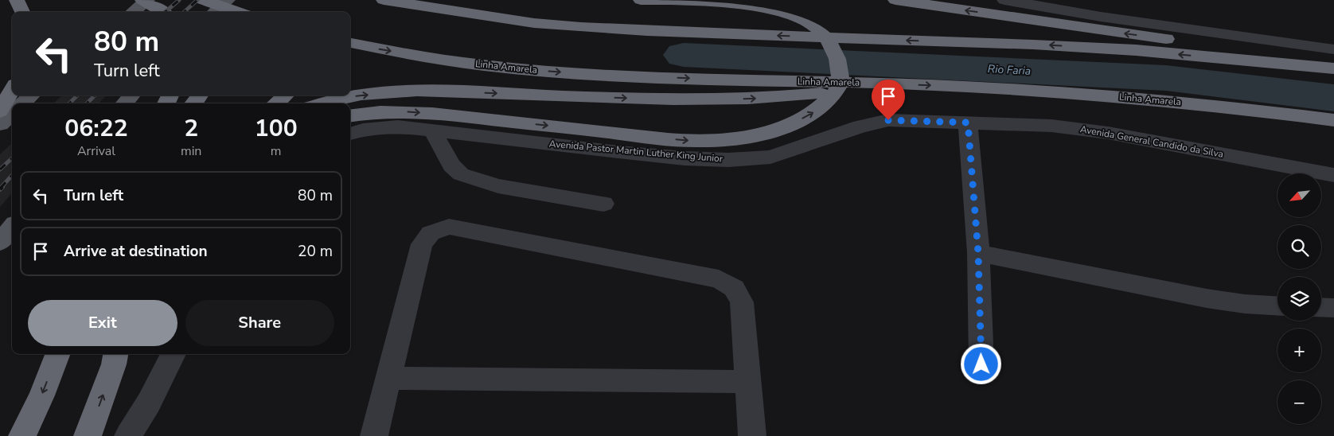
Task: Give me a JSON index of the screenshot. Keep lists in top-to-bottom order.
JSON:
{
  "streets": {
    "highway": ["Linha Amarela"],
    "street": ["Avenida General Candido da Silva", "Avenida Pastor Martin Luther King Junior"]
  },
  "crossings": [
    ["Avenida General Candido da Silva", "Avenida Pastor Martin Luther King Junior"]
  ],
  "water": ["Rio Faria"],
  "north": "bottom left",
  "page": {
    "turn": ["80 m", "Turn left"],
    "eta": [
      "06:22",
      "Arrival",
      "2",
      "min",
      "100",
      "m"
    ],
    "list": [
      {
        "name": "Turn left",
        "value": "80 m"
      },
      {
        "name": "Arrive at destination",
        "value": "20 m"
      }
    ],
    "map_buttons": ["+", "−"],
    "buttons": ["Exit", "Share"]
  }
}
